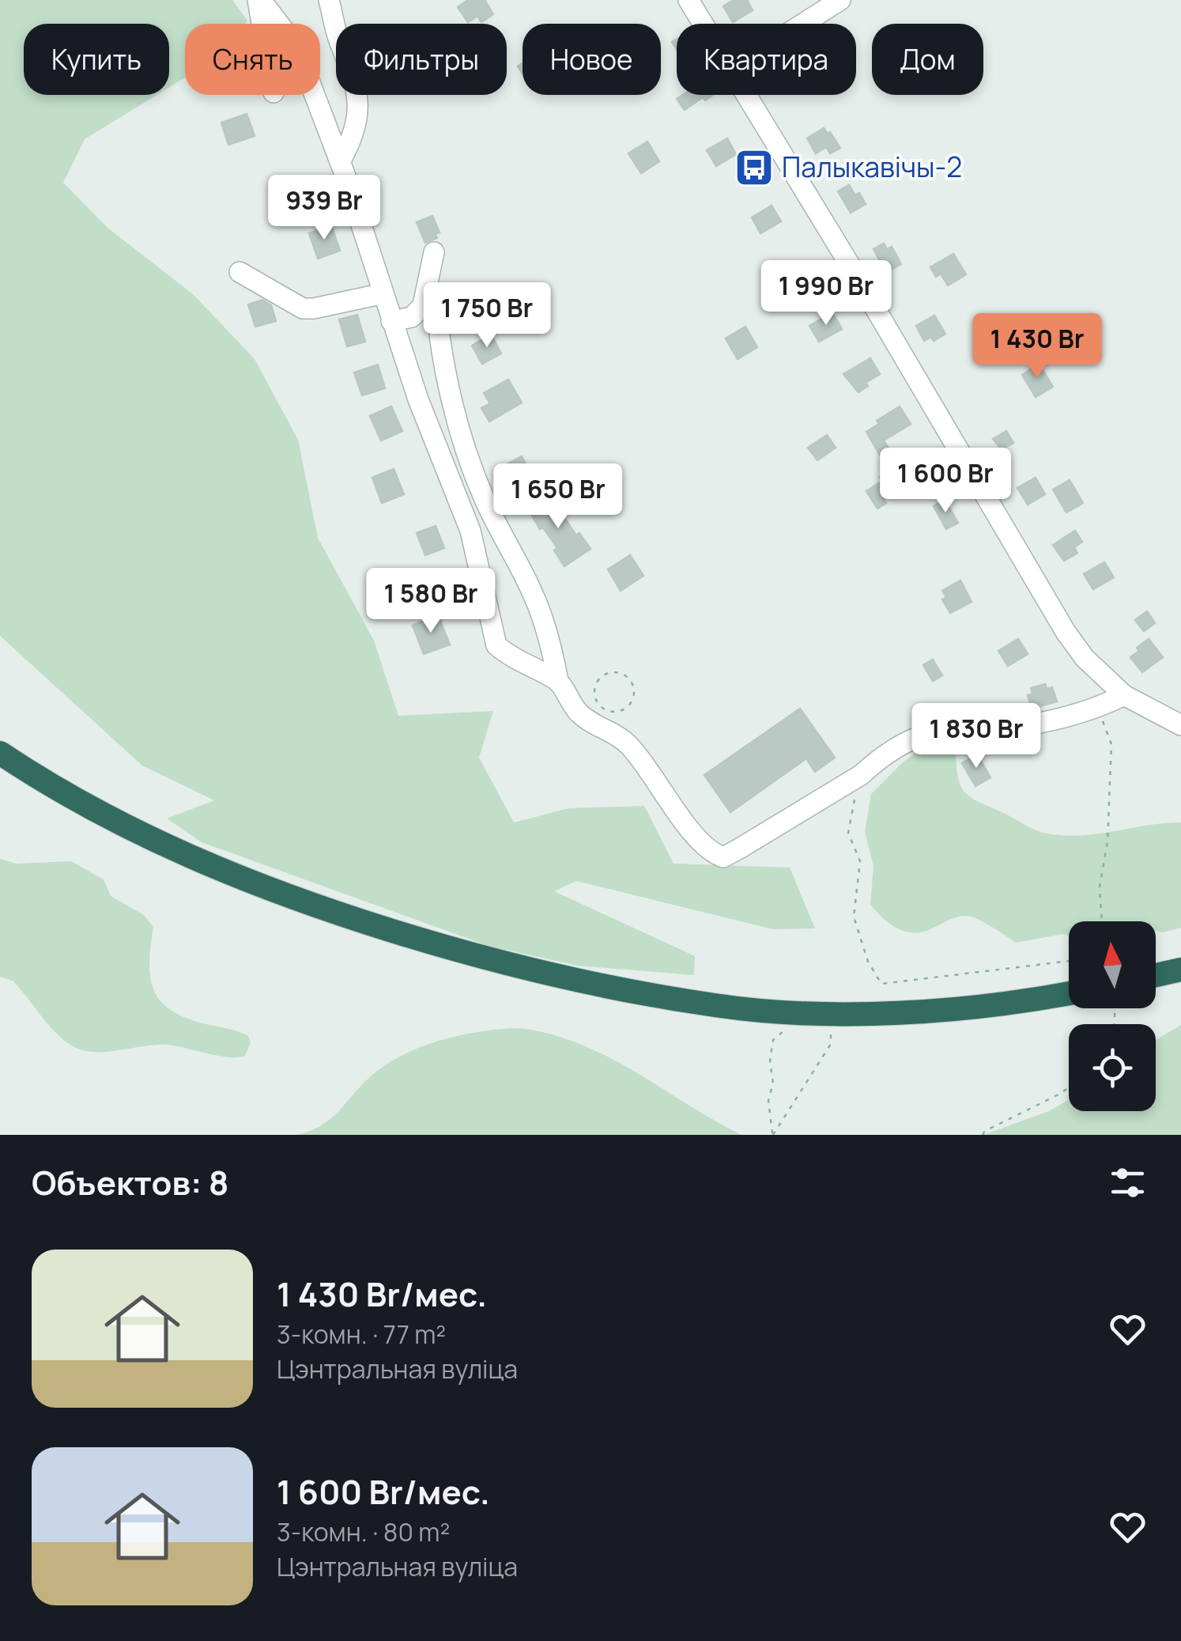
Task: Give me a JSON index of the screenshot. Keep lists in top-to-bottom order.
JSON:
{
  "places": {
    "bus stop": ["Палыкавічы-2"]
  },
  "north": "top",
  "page": {
    "chip": [
      "Купить",
      "Снять",
      "Фильтры",
      "Новое",
      "Квартира",
      "Дом"
    ],
    "price": [
      "939 Br",
      "1 990 Br",
      "1 750 Br",
      "1 430 Br",
      "1 600 Br",
      "1 650 Br",
      "1 580 Br",
      "1 830 Br"
    ],
    "heading": "Объектов: 8",
    "list": [
      {
        "name": "1 430 Br/мес.",
        "note": "3-комн. · 77 m² · Цэнтральная вуліца"
      },
      {
        "name": "1 600 Br/мес.",
        "note": "3-комн. · 80 m² · Цэнтральная вуліца"
      }
    ]
  }
}
